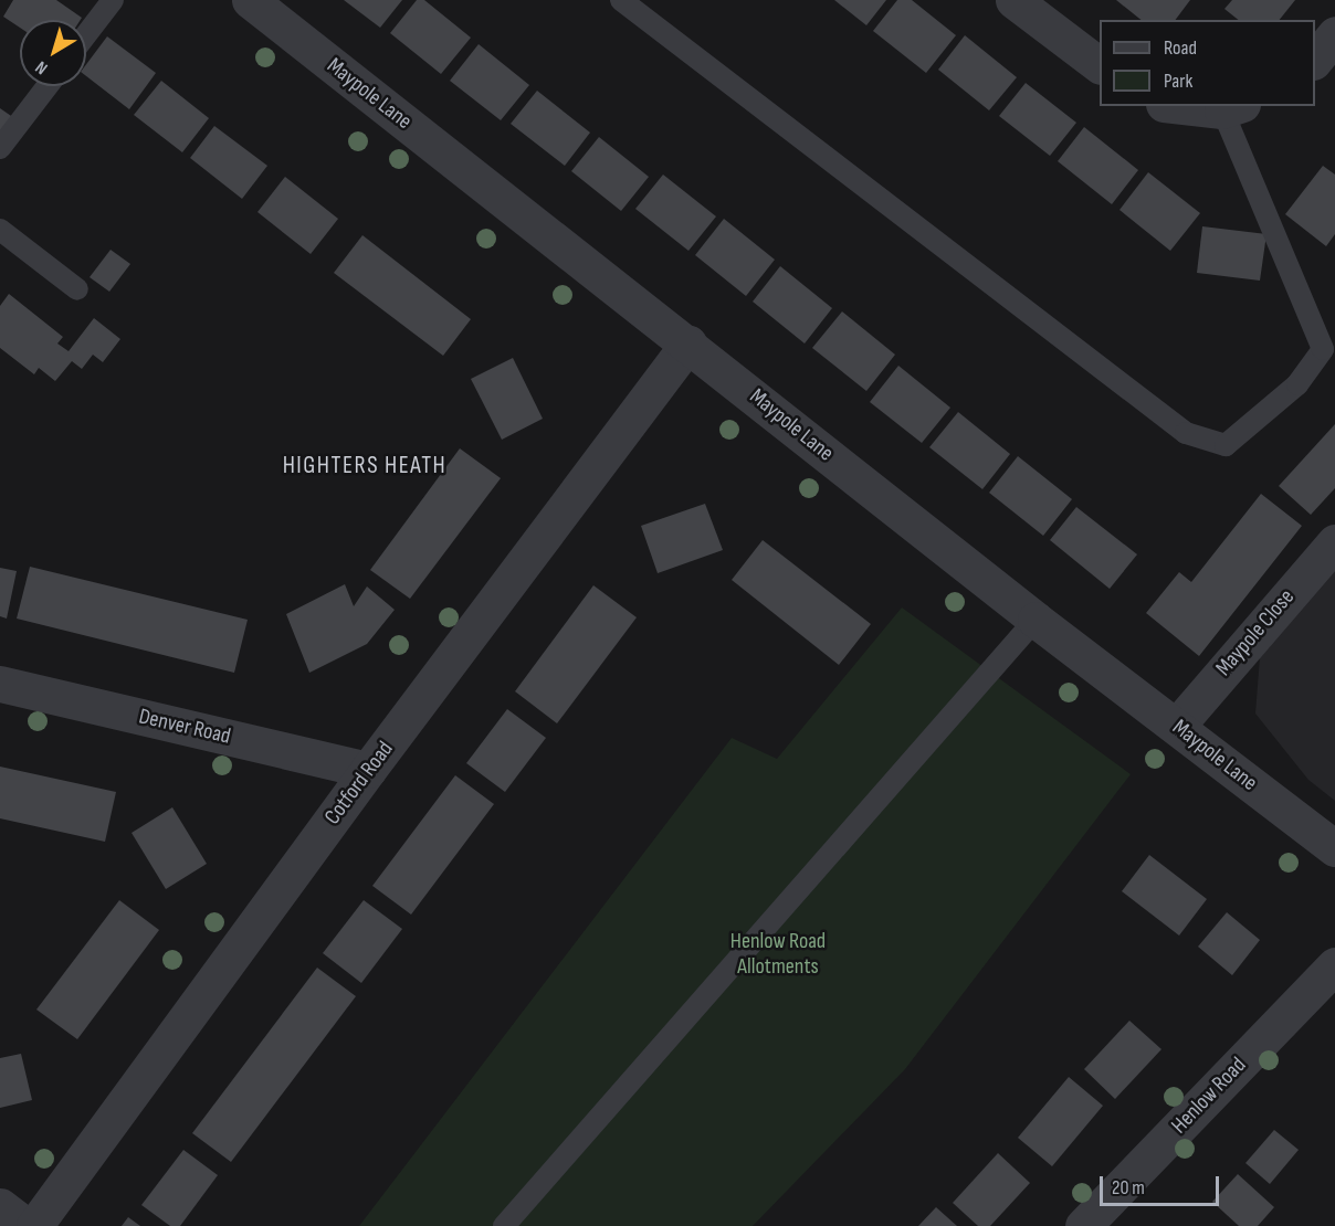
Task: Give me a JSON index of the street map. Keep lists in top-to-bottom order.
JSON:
{
  "streets": {
    "street": [
      "Maypole Lane",
      "Maypole Close",
      "Denver Road",
      "Cotford Road",
      "Henlow Road"
    ]
  },
  "crossings": [
    ["Maypole Lane", "Maypole Close"],
    ["Maypole Lane", "Cotford Road"],
    ["Denver Road", "Cotford Road"]
  ],
  "districts": ["HIGHTERS HEATH"],
  "parks": ["Henlow Road Allotments"],
  "legend": ["Road", "Park"],
  "scale_bar": "20 m",
  "north": "bottom left"
}
